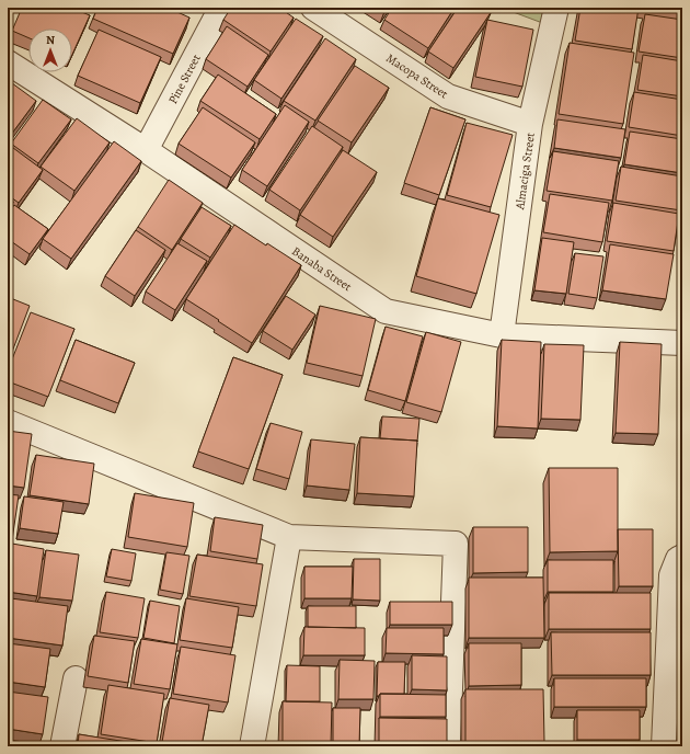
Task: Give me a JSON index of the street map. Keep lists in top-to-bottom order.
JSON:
{
  "streets": {
    "street": [
      "Macopa Street",
      "Pine Street",
      "Almaciga Street",
      "Banaba Street"
    ]
  },
  "crossings": [
    ["Macopa Street", "Almaciga Street"],
    ["Pine Street", "Banaba Street"],
    ["Almaciga Street", "Banaba Street"]
  ],
  "north": "top"
}
